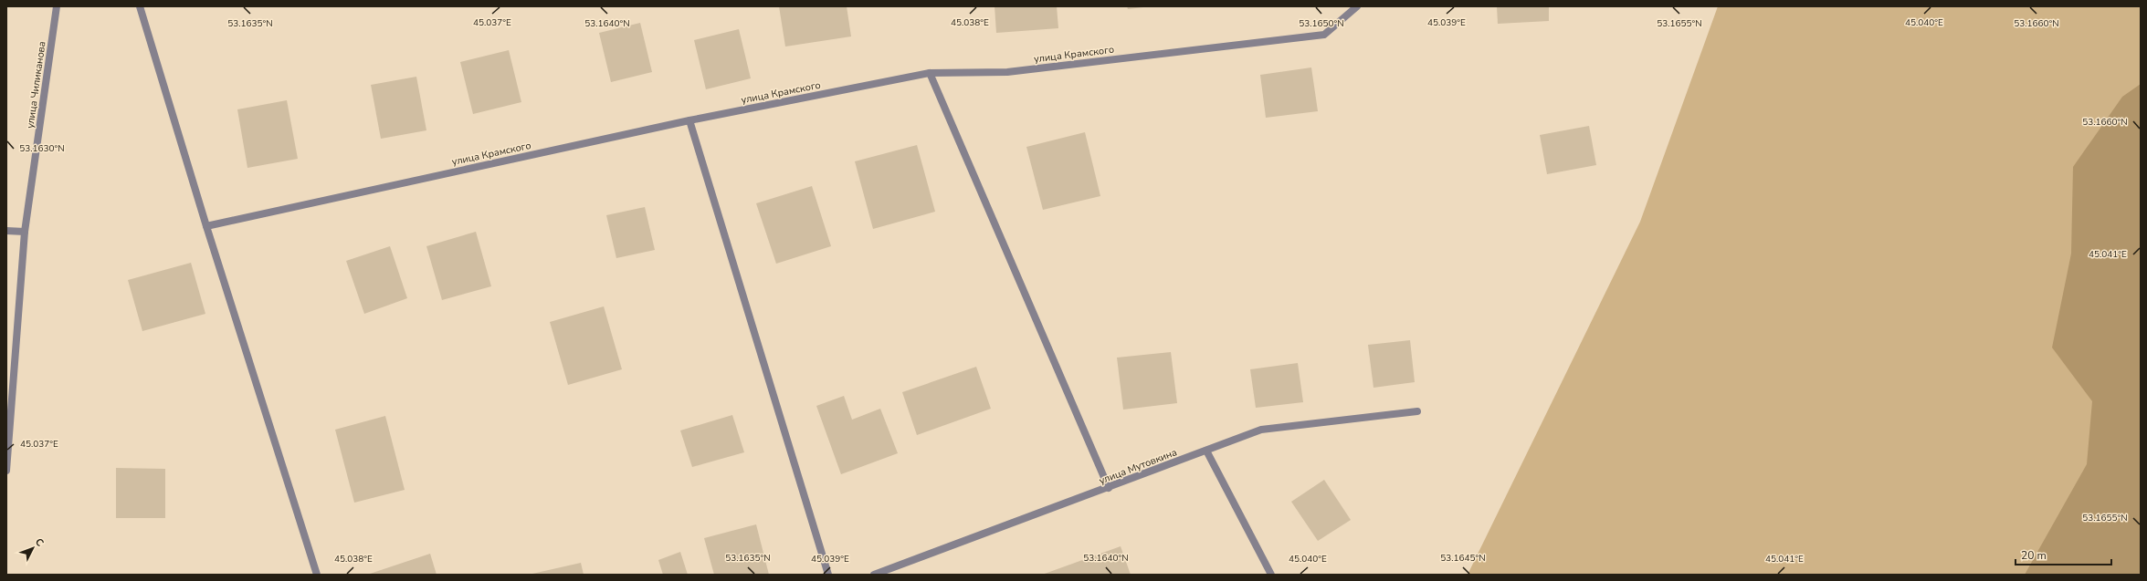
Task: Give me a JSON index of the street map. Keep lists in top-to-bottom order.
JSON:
{
  "streets": {
    "street": ["улица Крамского", "улица Чиликанова", "улица Мутовкина"]
  },
  "scale_bar": "20 m",
  "north": "top right",
  "coordinates": [
    "45.037°E",
    "45.038°E",
    "45.039°E",
    "45.040°E",
    "53.1635°N",
    "53.1640°N",
    "53.1650°N",
    "53.1655°N",
    "53.1660°N",
    "53.1630°N",
    "45.041°E",
    "53.1645°N"
  ]
}
